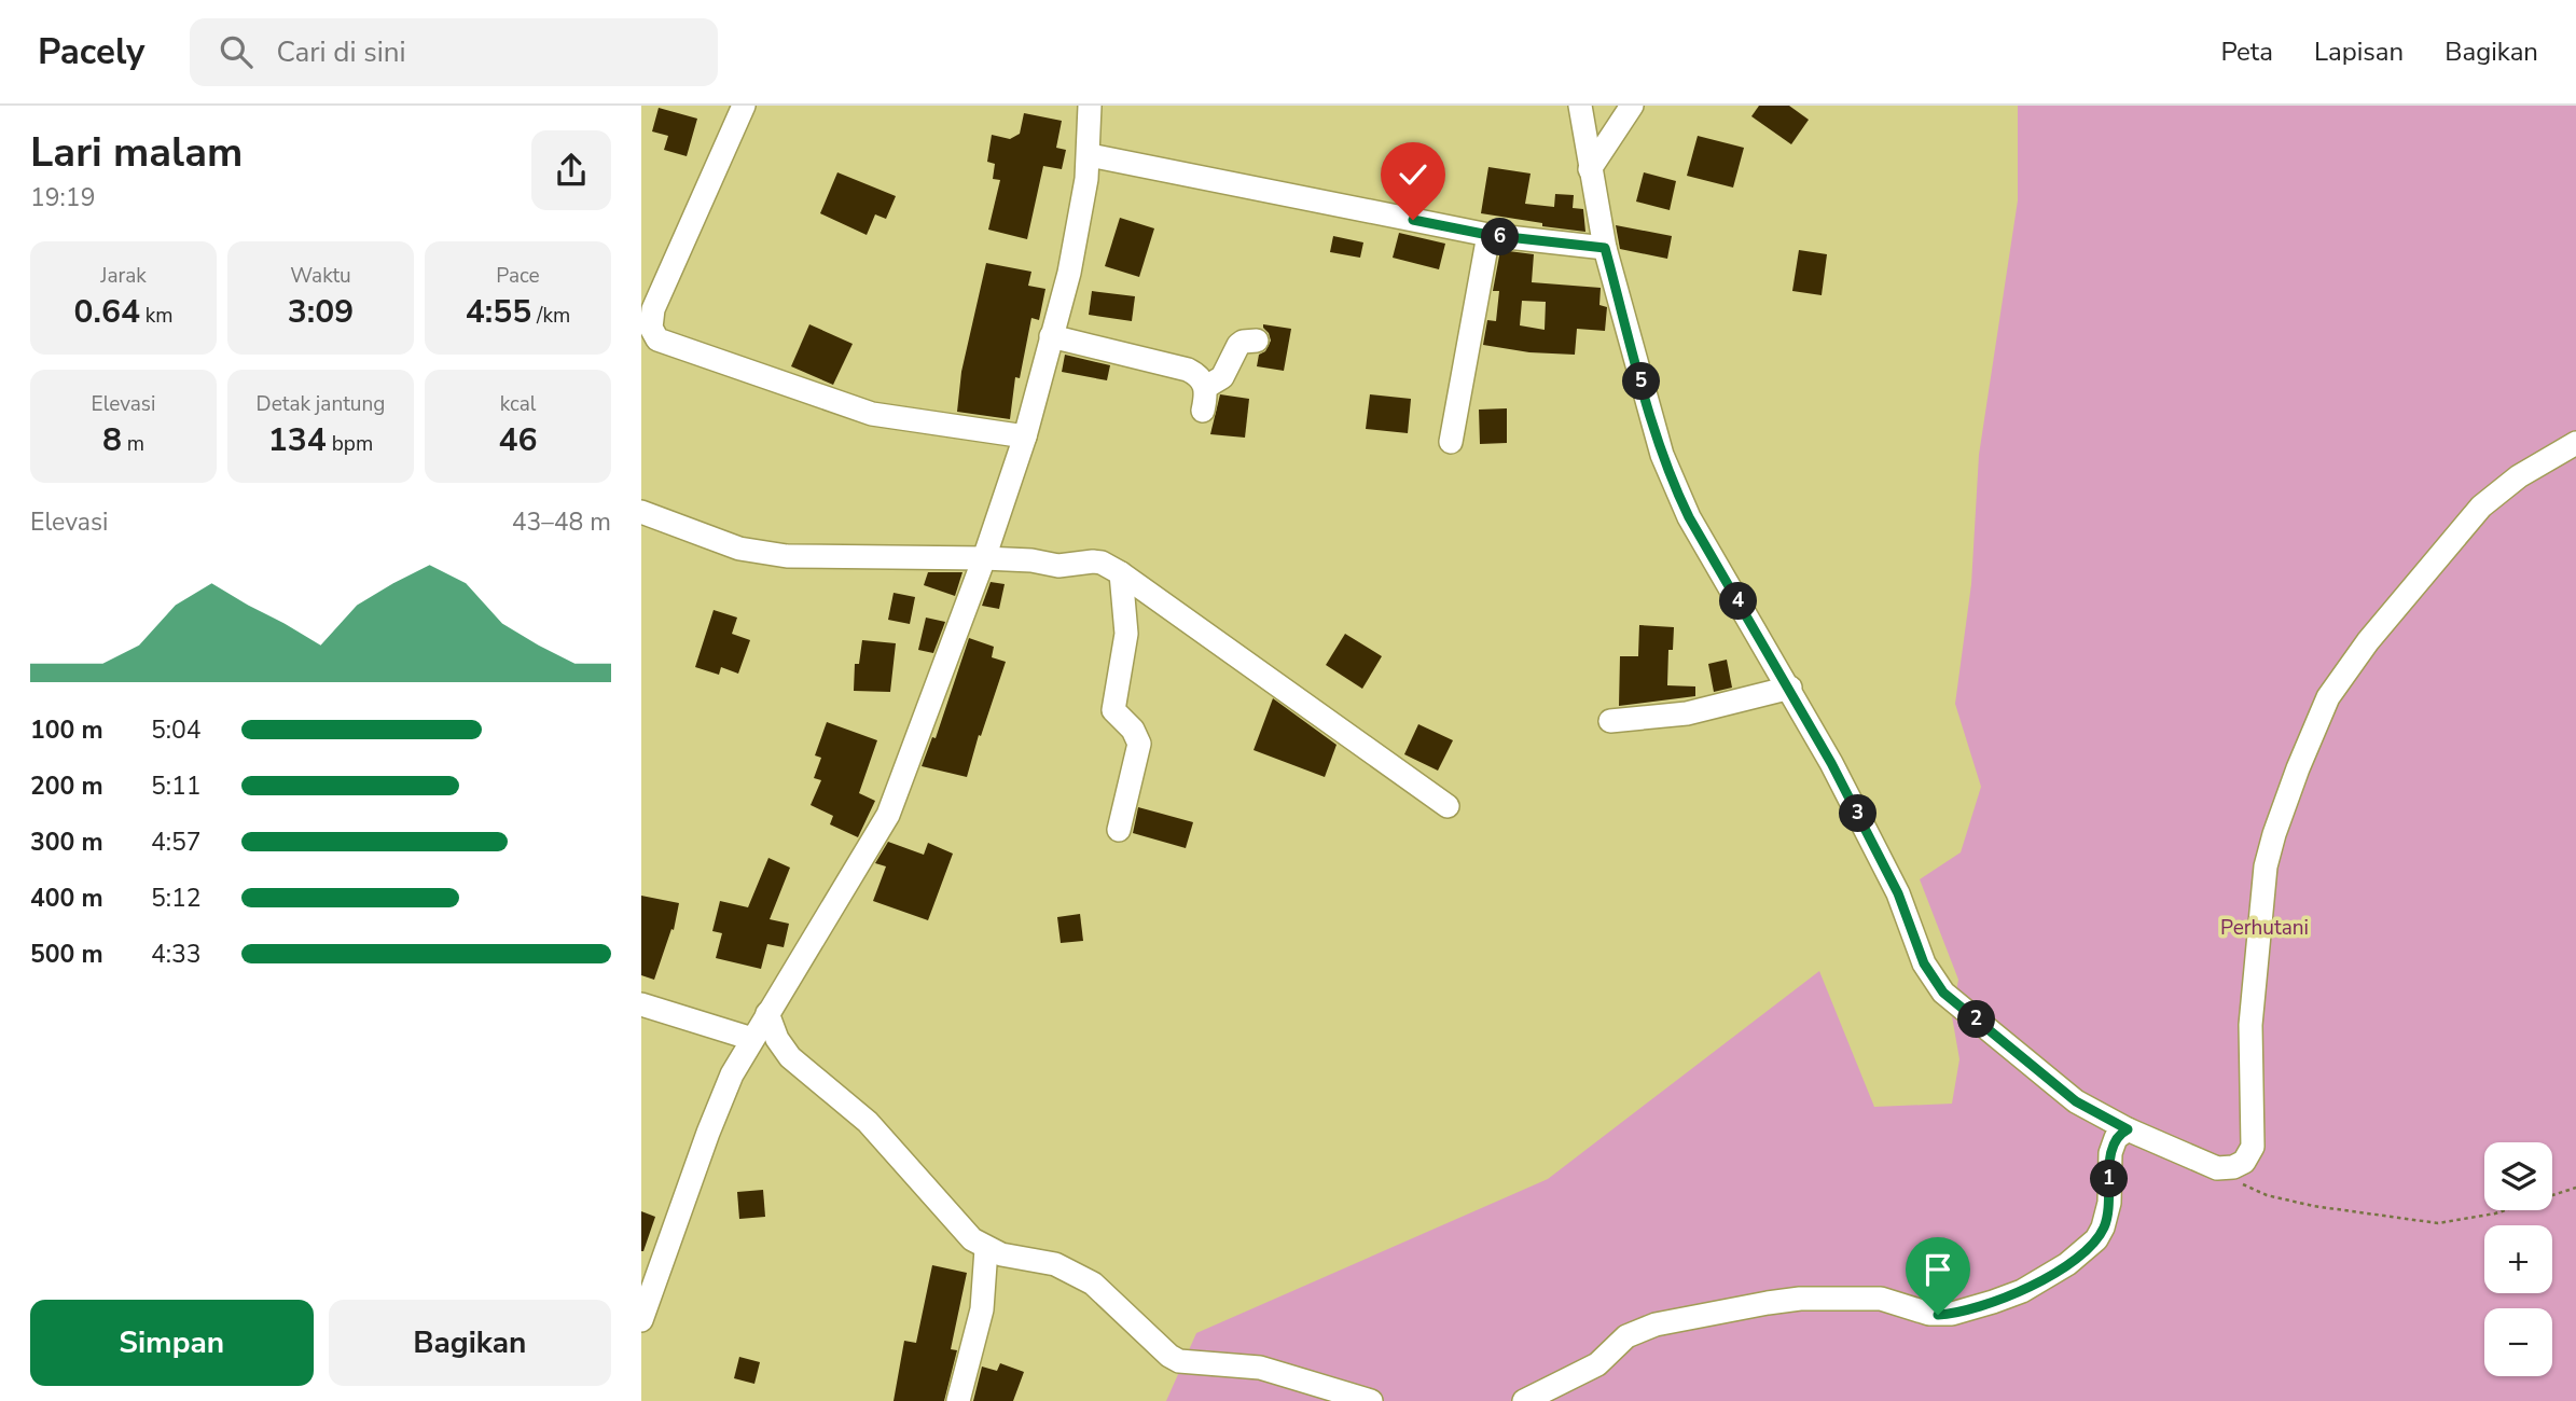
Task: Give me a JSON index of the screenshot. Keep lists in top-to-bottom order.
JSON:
{
  "parks": ["Perhutani"],
  "page": {
    "header": "Pacely",
    "search": "Cari di sini",
    "nav": ["Peta", "Lapisan", "Bagikan"],
    "heading": ["Lari malam", "19:19"],
    "pins": [
      "6",
      "5",
      "4",
      "3",
      "2",
      "1"
    ],
    "stats": [
      ["Jarak", "0.64 km"],
      ["Waktu", "3:09"],
      ["Pace", "4:55 /km"],
      ["Elevasi", "8 m"],
      ["Detak jantung", "134 bpm"],
      ["kcal", "46"]
    ],
    "chart": ["Elevasi", "43–48 m"],
    "list": [
      {
        "name": "100 m",
        "note": "5:04"
      },
      {
        "name": "200 m",
        "note": "5:11"
      },
      {
        "name": "300 m",
        "note": "4:57"
      },
      {
        "name": "400 m",
        "note": "5:12"
      },
      {
        "name": "500 m",
        "note": "4:33"
      }
    ],
    "map_buttons": ["+", "−"],
    "buttons": ["Simpan", "Bagikan"]
  }
}
